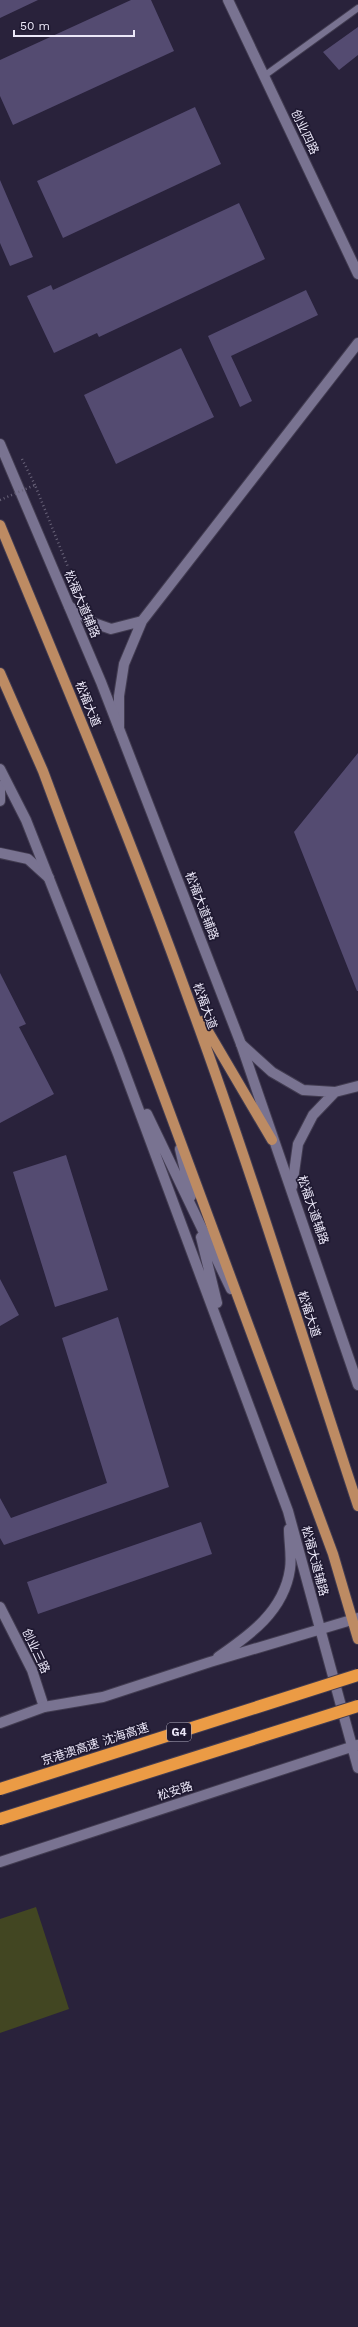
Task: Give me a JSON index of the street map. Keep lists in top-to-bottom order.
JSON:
{
  "streets": {
    "highway": ["G4", "京港澳高速 沈海高速"],
    "main road": [
      "创业四路",
      "松福大道辅路",
      "松福大道",
      "创业三路",
      "松安路"
    ]
  },
  "crossings": [
    ["松福大道辅路", "松安路"]
  ],
  "scale_bar": "50 m"
}
